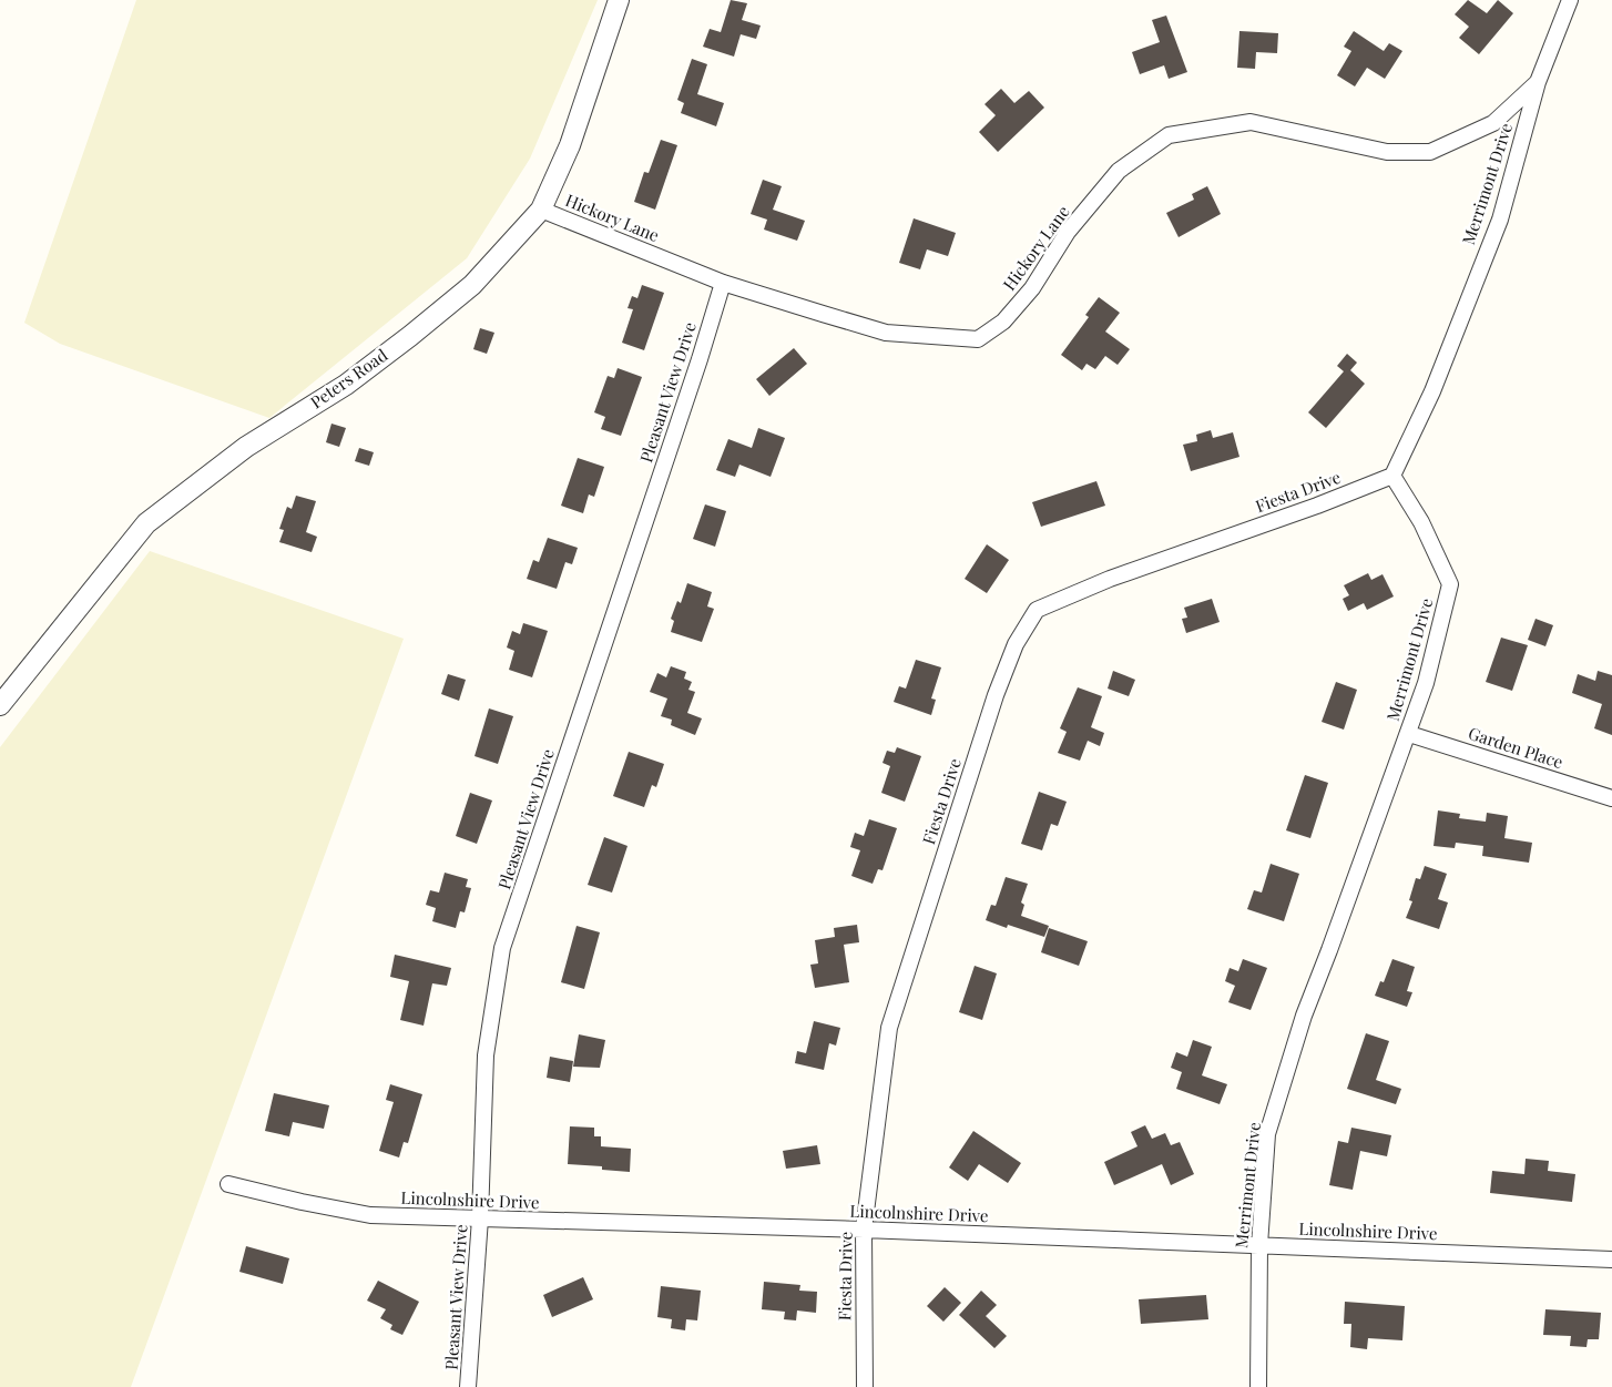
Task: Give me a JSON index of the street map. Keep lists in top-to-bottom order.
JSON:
{
  "streets": {
    "street": [
      "Merrimont Drive",
      "Hickory Lane",
      "Peters Road",
      "Pleasant View Drive",
      "Fiesta Drive",
      "Garden Place",
      "Lincolnshire Drive"
    ]
  },
  "crossings": [
    ["Merrimont Drive", "Hickory Lane"],
    ["Merrimont Drive", "Fiesta Drive"],
    ["Merrimont Drive", "Garden Place"],
    ["Merrimont Drive", "Lincolnshire Drive"],
    ["Hickory Lane", "Peters Road"],
    ["Hickory Lane", "Pleasant View Drive"],
    ["Pleasant View Drive", "Lincolnshire Drive"],
    ["Fiesta Drive", "Lincolnshire Drive"]
  ]
}
